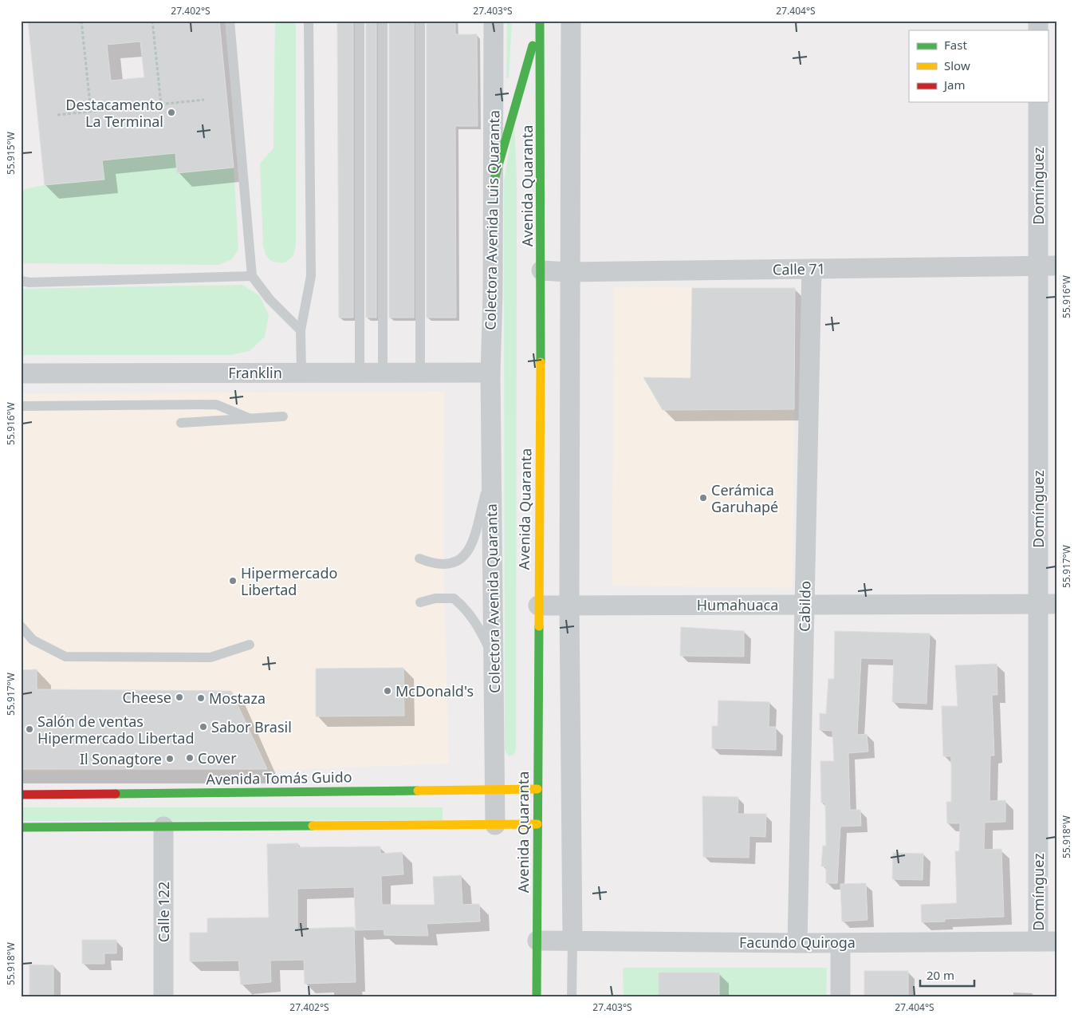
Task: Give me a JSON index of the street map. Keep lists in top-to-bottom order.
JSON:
{
  "streets": {
    "main road": ["Avenida Quaranta", "Avenida Tomás Guido"],
    "street": [
      "Domínguez",
      "Colectora Avenida Luis Quaranta",
      "Calle 71",
      "Franklin",
      "Colectora Avenida Quaranta",
      "Humahuaca",
      "Cabildo",
      "Calle 122",
      "Facundo Quiroga"
    ]
  },
  "crossings": [
    ["Avenida Quaranta", "Calle 71"],
    ["Avenida Quaranta", "Humahuaca"],
    ["Avenida Quaranta", "Avenida Tomás Guido"],
    ["Avenida Quaranta", "Facundo Quiroga"],
    ["Domínguez", "Calle 71"],
    ["Domínguez", "Humahuaca"],
    ["Domínguez", "Facundo Quiroga"],
    ["Colectora Avenida Luis Quaranta", "Franklin"],
    ["Colectora Avenida Luis Quaranta", "Colectora Avenida Quaranta"],
    ["Calle 71", "Cabildo"],
    ["Franklin", "Colectora Avenida Quaranta"],
    ["Colectora Avenida Quaranta", "Avenida Tomás Guido"],
    ["Humahuaca", "Cabildo"],
    ["Cabildo", "Facundo Quiroga"]
  ],
  "places": [
    "Destacamento La Terminal",
    "Cerámica Garuhapé",
    "Hipermercado Libertad",
    "McDonald's",
    "Cheese",
    "Mostaza",
    "Sabor Brasil",
    "Salón de ventas Hipermercado Libertad",
    "Cover",
    "Il Sonagtore"
  ],
  "legend": ["Fast", "Slow", "Jam"],
  "scale_bar": "20 m",
  "coordinates": [
    "27.402°S",
    "27.403°S",
    "27.404°S",
    "55.915°W",
    "55.916°W",
    "55.917°W",
    "55.918°W"
  ]
}
